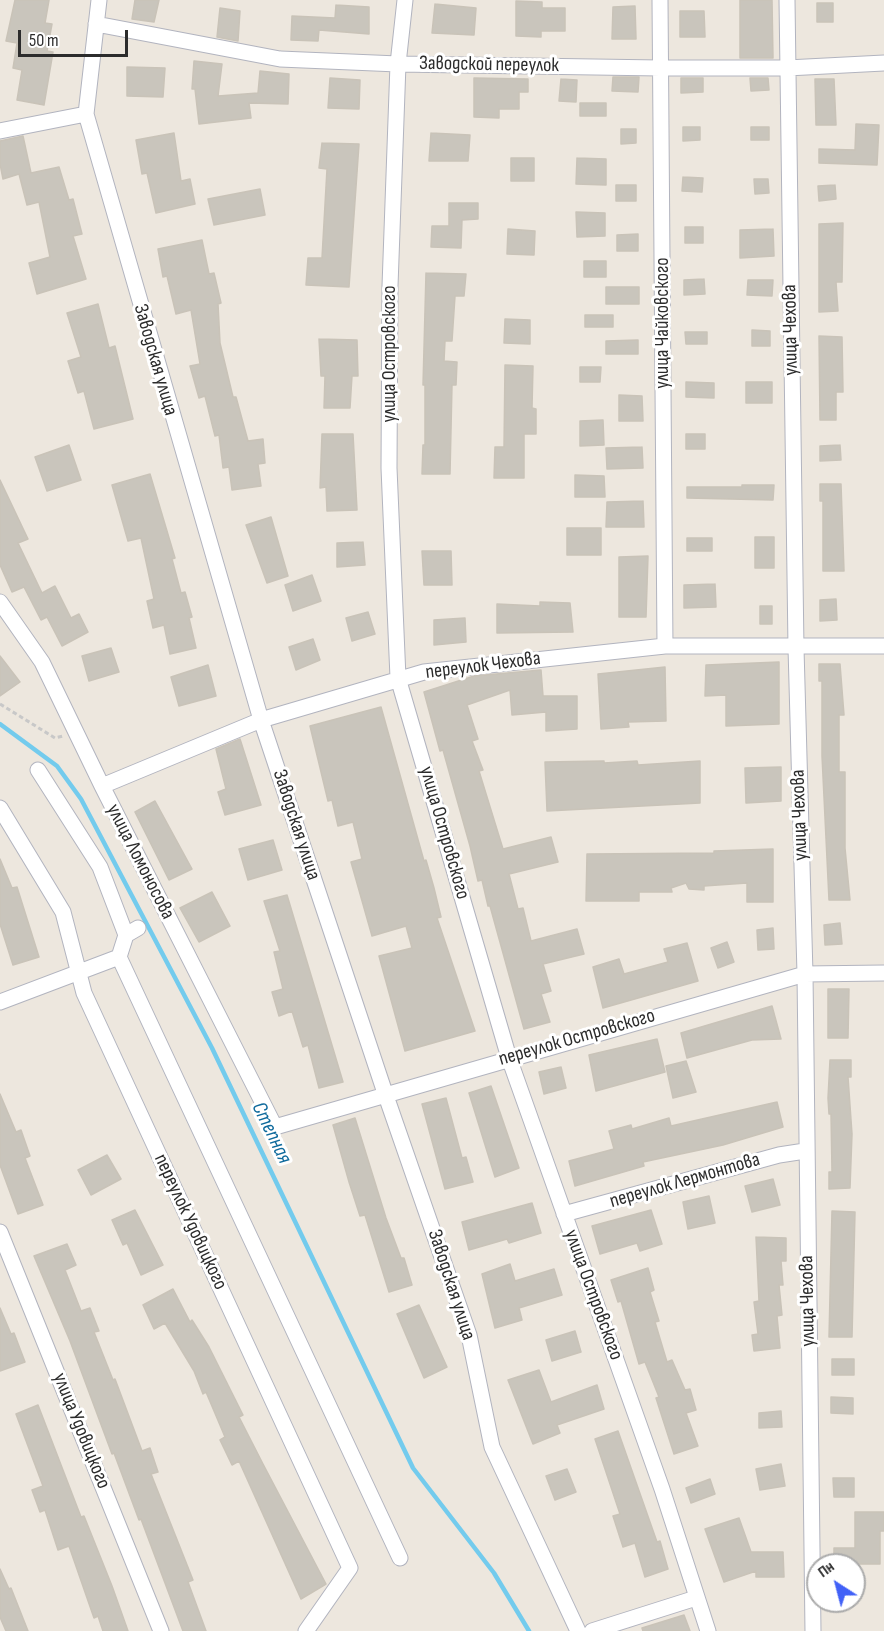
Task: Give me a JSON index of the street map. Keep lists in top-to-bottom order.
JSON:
{
  "streets": {
    "street": [
      "Заводской переулок",
      "улица Чайковского",
      "улица Чехова",
      "улица Островского",
      "Заводская улица",
      "переулок Чехова",
      "улица Ломоносова",
      "переулок Островского",
      "переулок Лермонтова",
      "переулок Удовицкого",
      "улица Удовицкого"
    ]
  },
  "crossings": [
    ["Заводской переулок", "улица Чайковского"],
    ["Заводской переулок", "улица Чехова"],
    ["Заводской переулок", "улица Островского"],
    ["Заводской переулок", "Заводская улица"],
    ["улица Чайковского", "переулок Чехова"],
    ["улица Чехова", "переулок Чехова"],
    ["улица Чехова", "переулок Островского"],
    ["улица Чехова", "переулок Лермонтова"],
    ["улица Островского", "переулок Чехова"],
    ["улица Островского", "переулок Островского"],
    ["улица Островского", "переулок Лермонтова"],
    ["Заводская улица", "переулок Чехова"],
    ["Заводская улица", "переулок Островского"],
    ["переулок Чехова", "улица Ломоносова"],
    ["улица Ломоносова", "переулок Островского"]
  ],
  "water": ["Степная"],
  "scale_bar": "50 m",
  "north": "top left"
}
